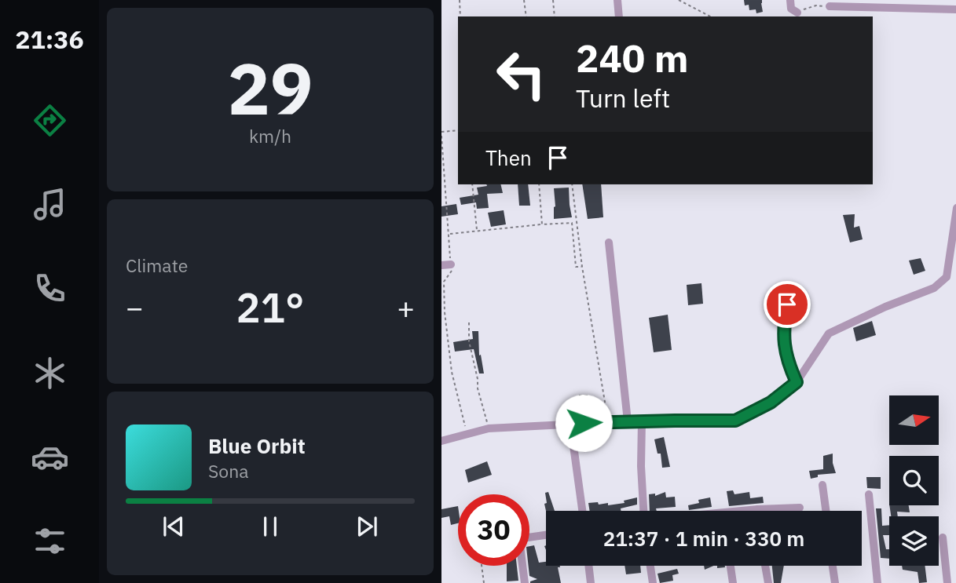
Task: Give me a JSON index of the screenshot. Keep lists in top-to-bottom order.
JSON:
{
  "north": "right",
  "page": {
    "tabs": "21:36",
    "tile": [
      ["29", "km/h"],
      "Climate"
    ],
    "turn": ["240 m", "Turn left"],
    "then": "Then",
    "heat": ["−", "21°", "+"],
    "song": ["Blue Orbit", "Sona"],
    "limit": "30",
    "trip": "21:37 · 1 min · 330 m"
  }
}
